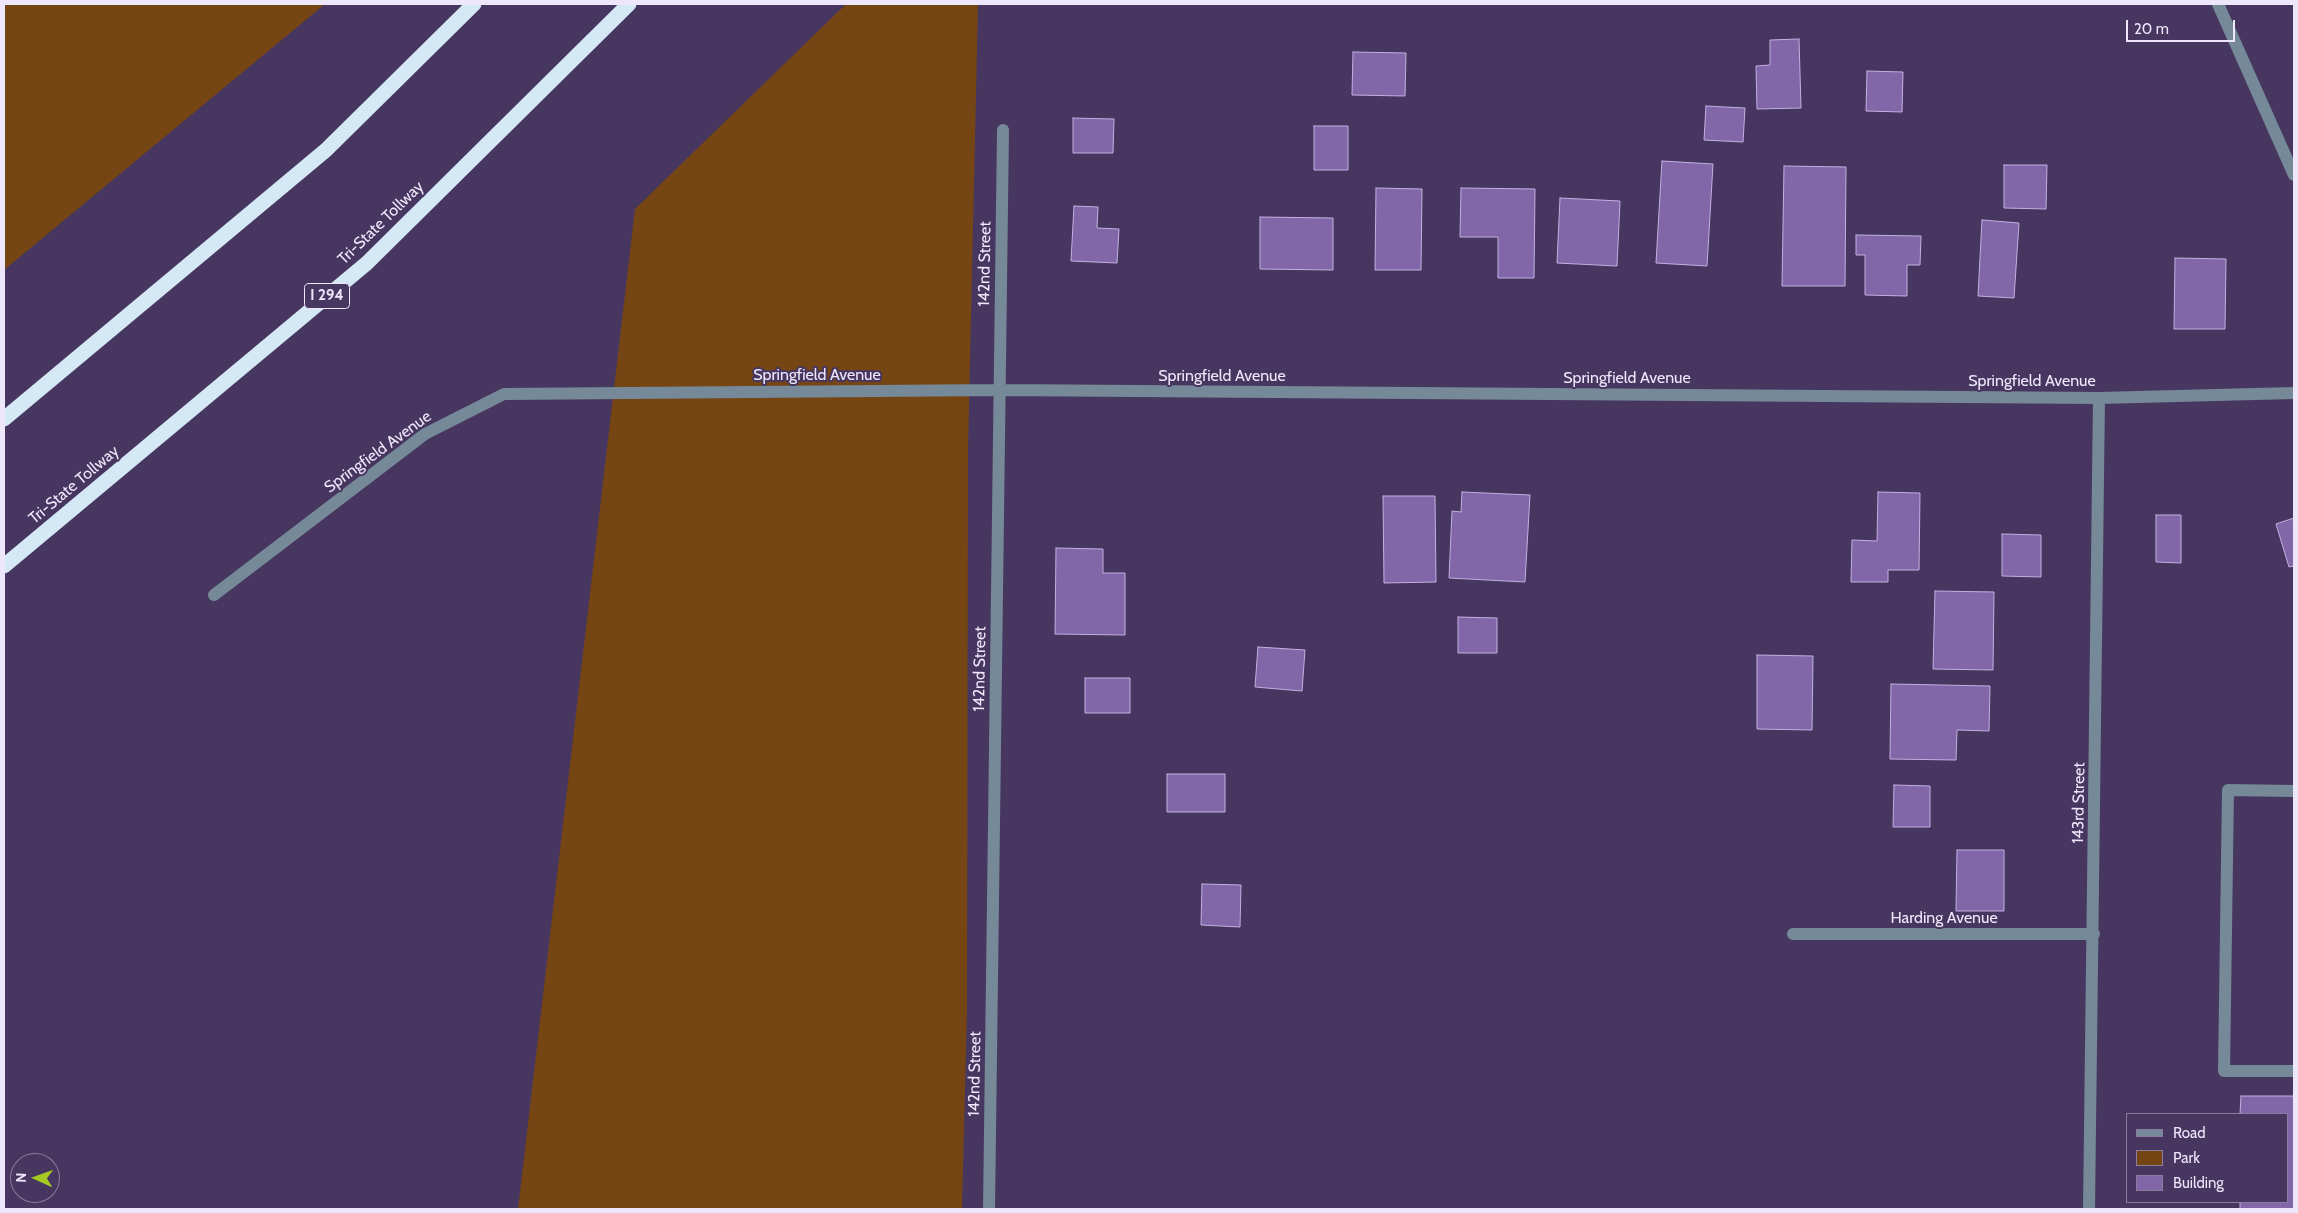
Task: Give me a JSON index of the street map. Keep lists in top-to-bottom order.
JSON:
{
  "streets": {
    "highway": ["Tri-State Tollway", "I 294"],
    "street": [
      "142nd Street",
      "Springfield Avenue",
      "143rd Street",
      "Harding Avenue"
    ]
  },
  "crossings": [
    ["142nd Street", "Springfield Avenue"],
    ["Springfield Avenue", "143rd Street"],
    ["143rd Street", "Harding Avenue"]
  ],
  "legend": ["Road", "Park", "Building"],
  "scale_bar": "20 m",
  "north": "left"
}
